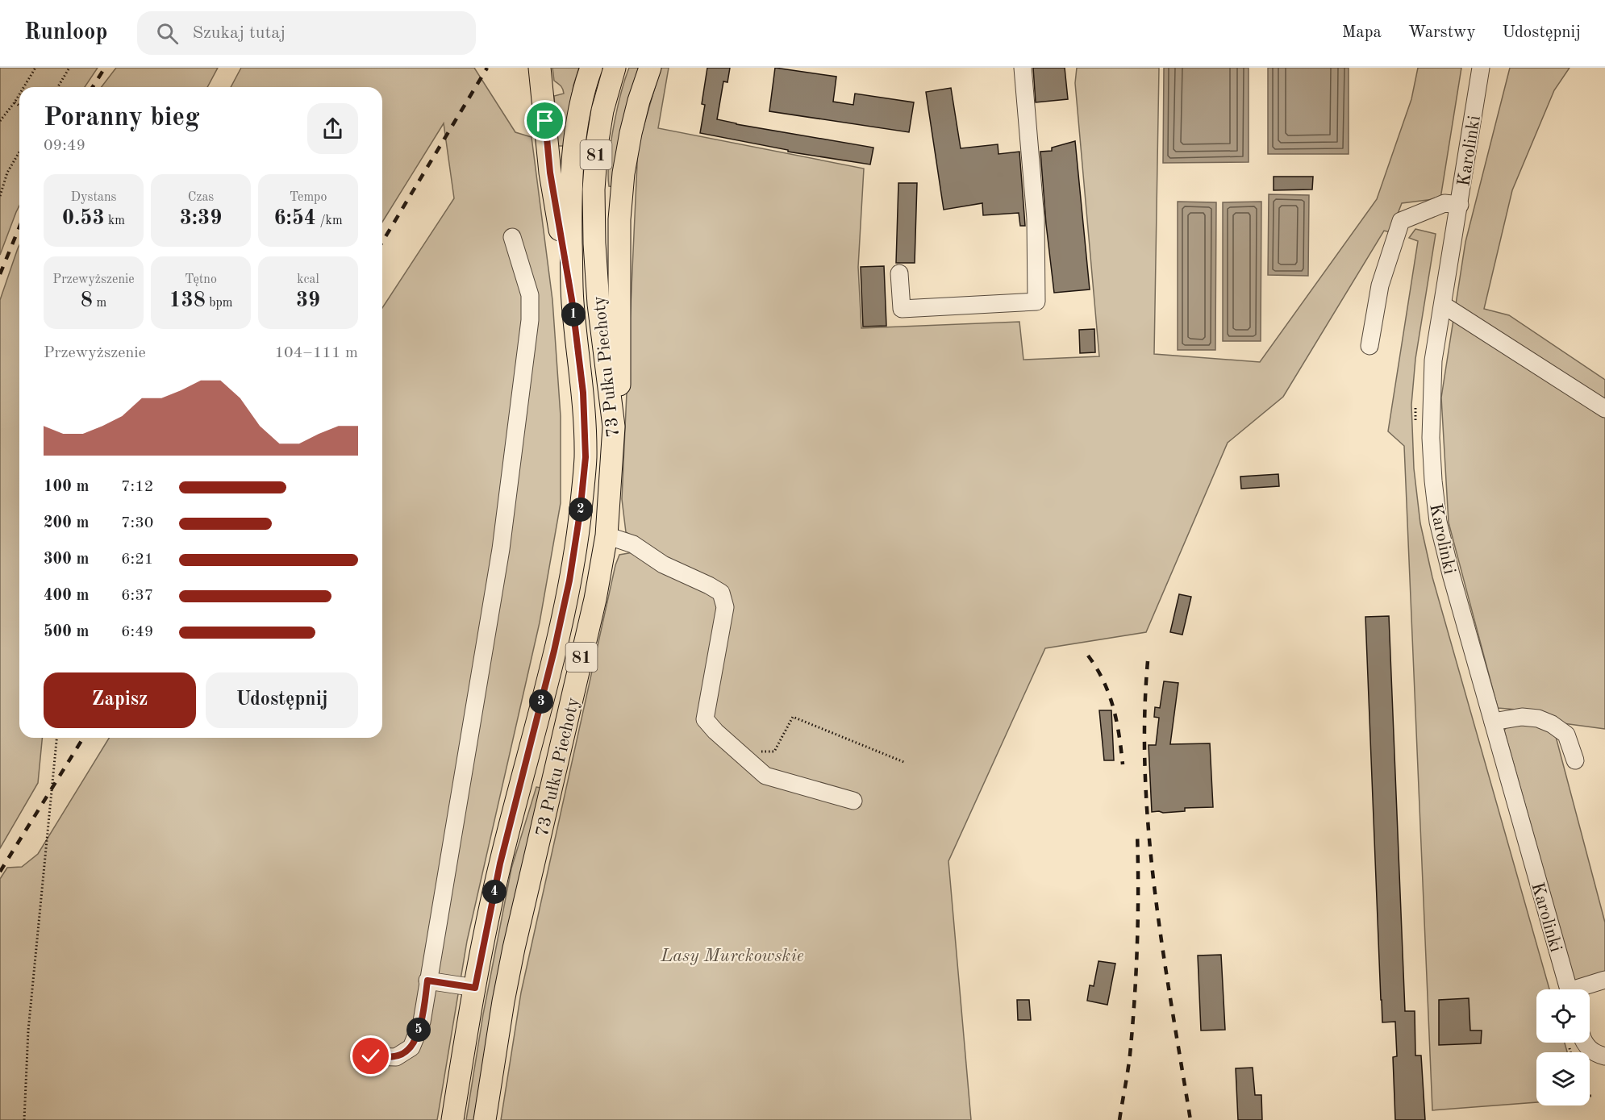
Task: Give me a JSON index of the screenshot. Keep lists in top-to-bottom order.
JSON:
{
  "streets": {
    "main road": ["81", "73 Pułku Piechoty"],
    "street": ["Karolinki"]
  },
  "parks": ["Lasy Murckowskie"],
  "page": {
    "header": "Runloop",
    "search": "Szukaj tutaj",
    "nav": ["Mapa", "Warstwy", "Udostępnij"],
    "heading": ["Poranny bieg", "09:49"],
    "stats": [
      ["Dystans", "0.53 km"],
      ["Czas", "3:39"],
      ["Tempo", "6:54 /km"],
      ["Przewyższenie", "8 m"],
      ["Tętno", "138 bpm"],
      ["kcal", "39"]
    ],
    "pins": [
      "1",
      "2",
      "3",
      "4",
      "5"
    ],
    "chart": ["Przewyższenie", "104–111 m"],
    "list": [
      {
        "name": "100 m",
        "note": "7:12"
      },
      {
        "name": "200 m",
        "note": "7:30"
      },
      {
        "name": "300 m",
        "note": "6:21"
      },
      {
        "name": "400 m",
        "note": "6:37"
      },
      {
        "name": "500 m",
        "note": "6:49"
      }
    ],
    "buttons": ["Zapisz", "Udostępnij"]
  }
}
